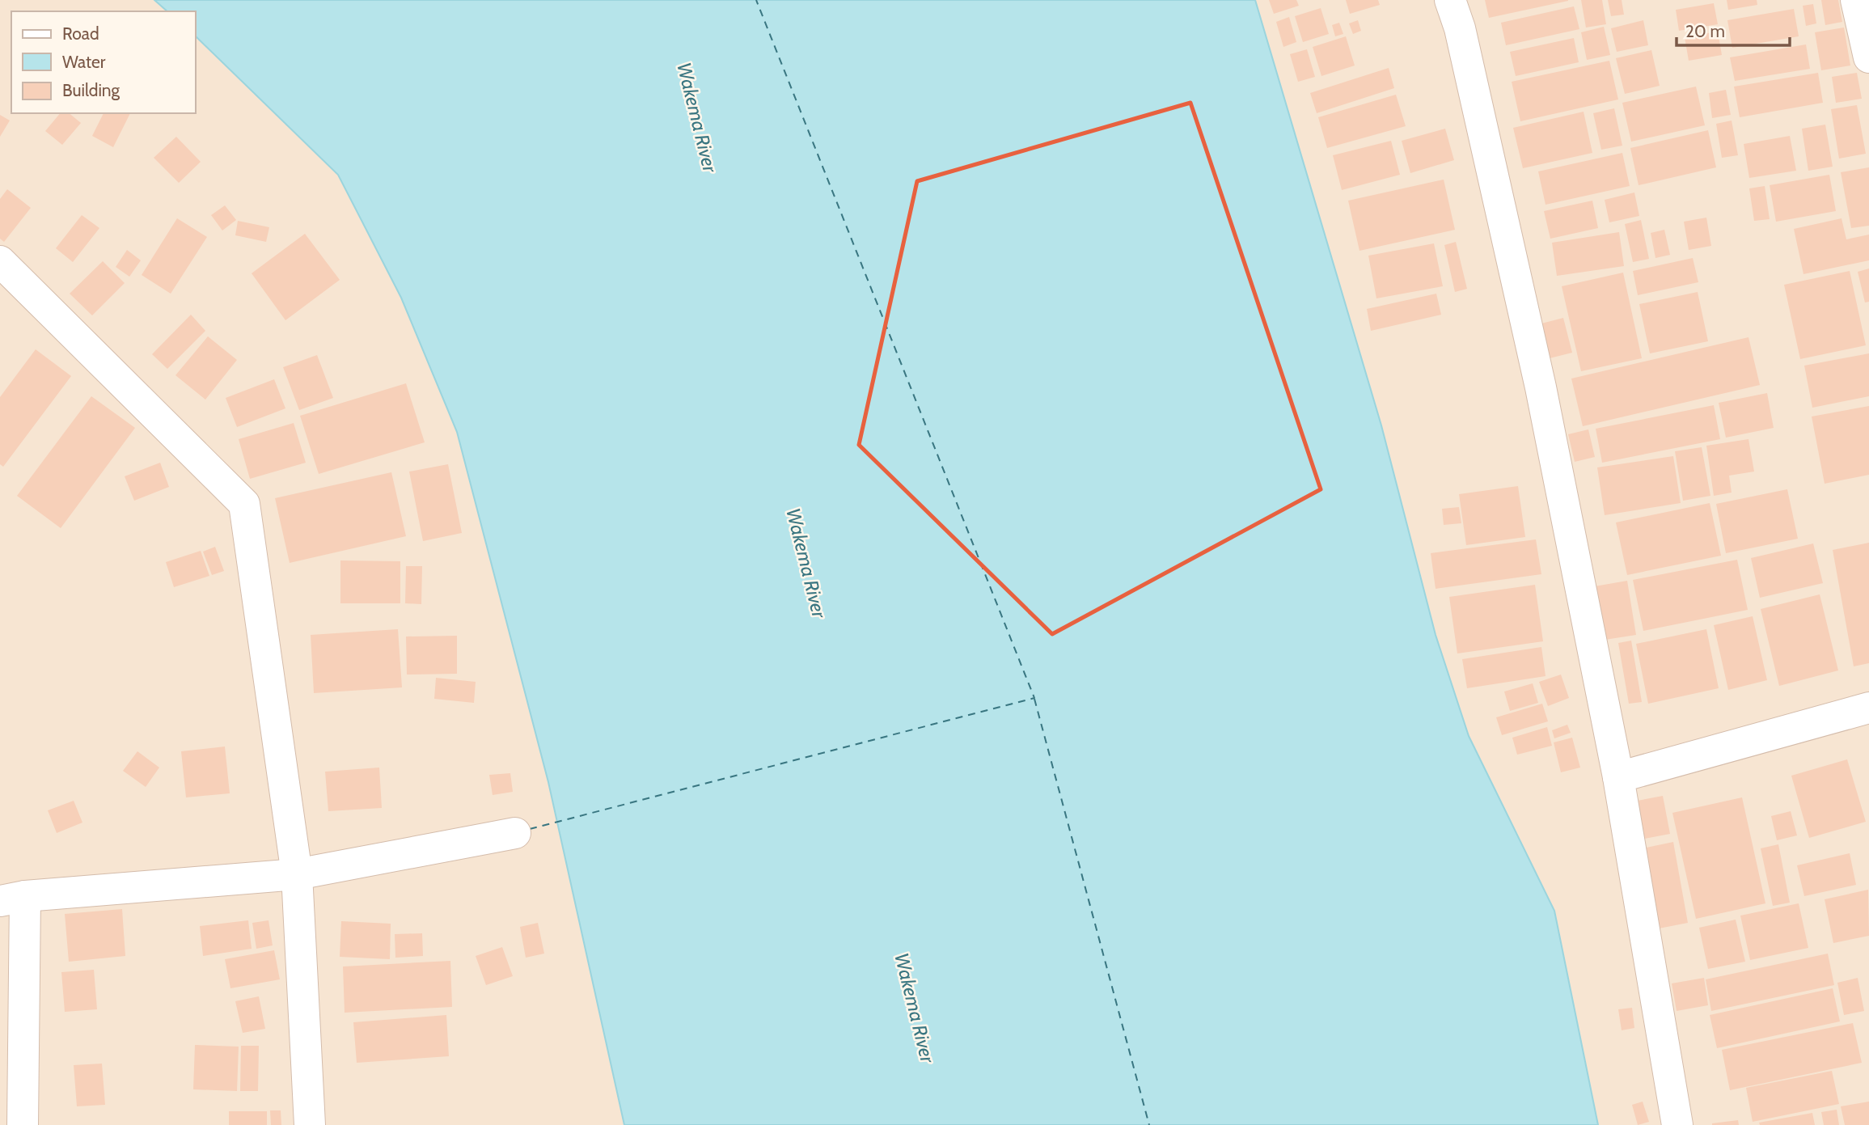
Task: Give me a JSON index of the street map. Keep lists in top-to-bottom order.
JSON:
{
  "water": ["Wakema River"],
  "legend": ["Road", "Water", "Building"],
  "scale_bar": "20 m"
}
